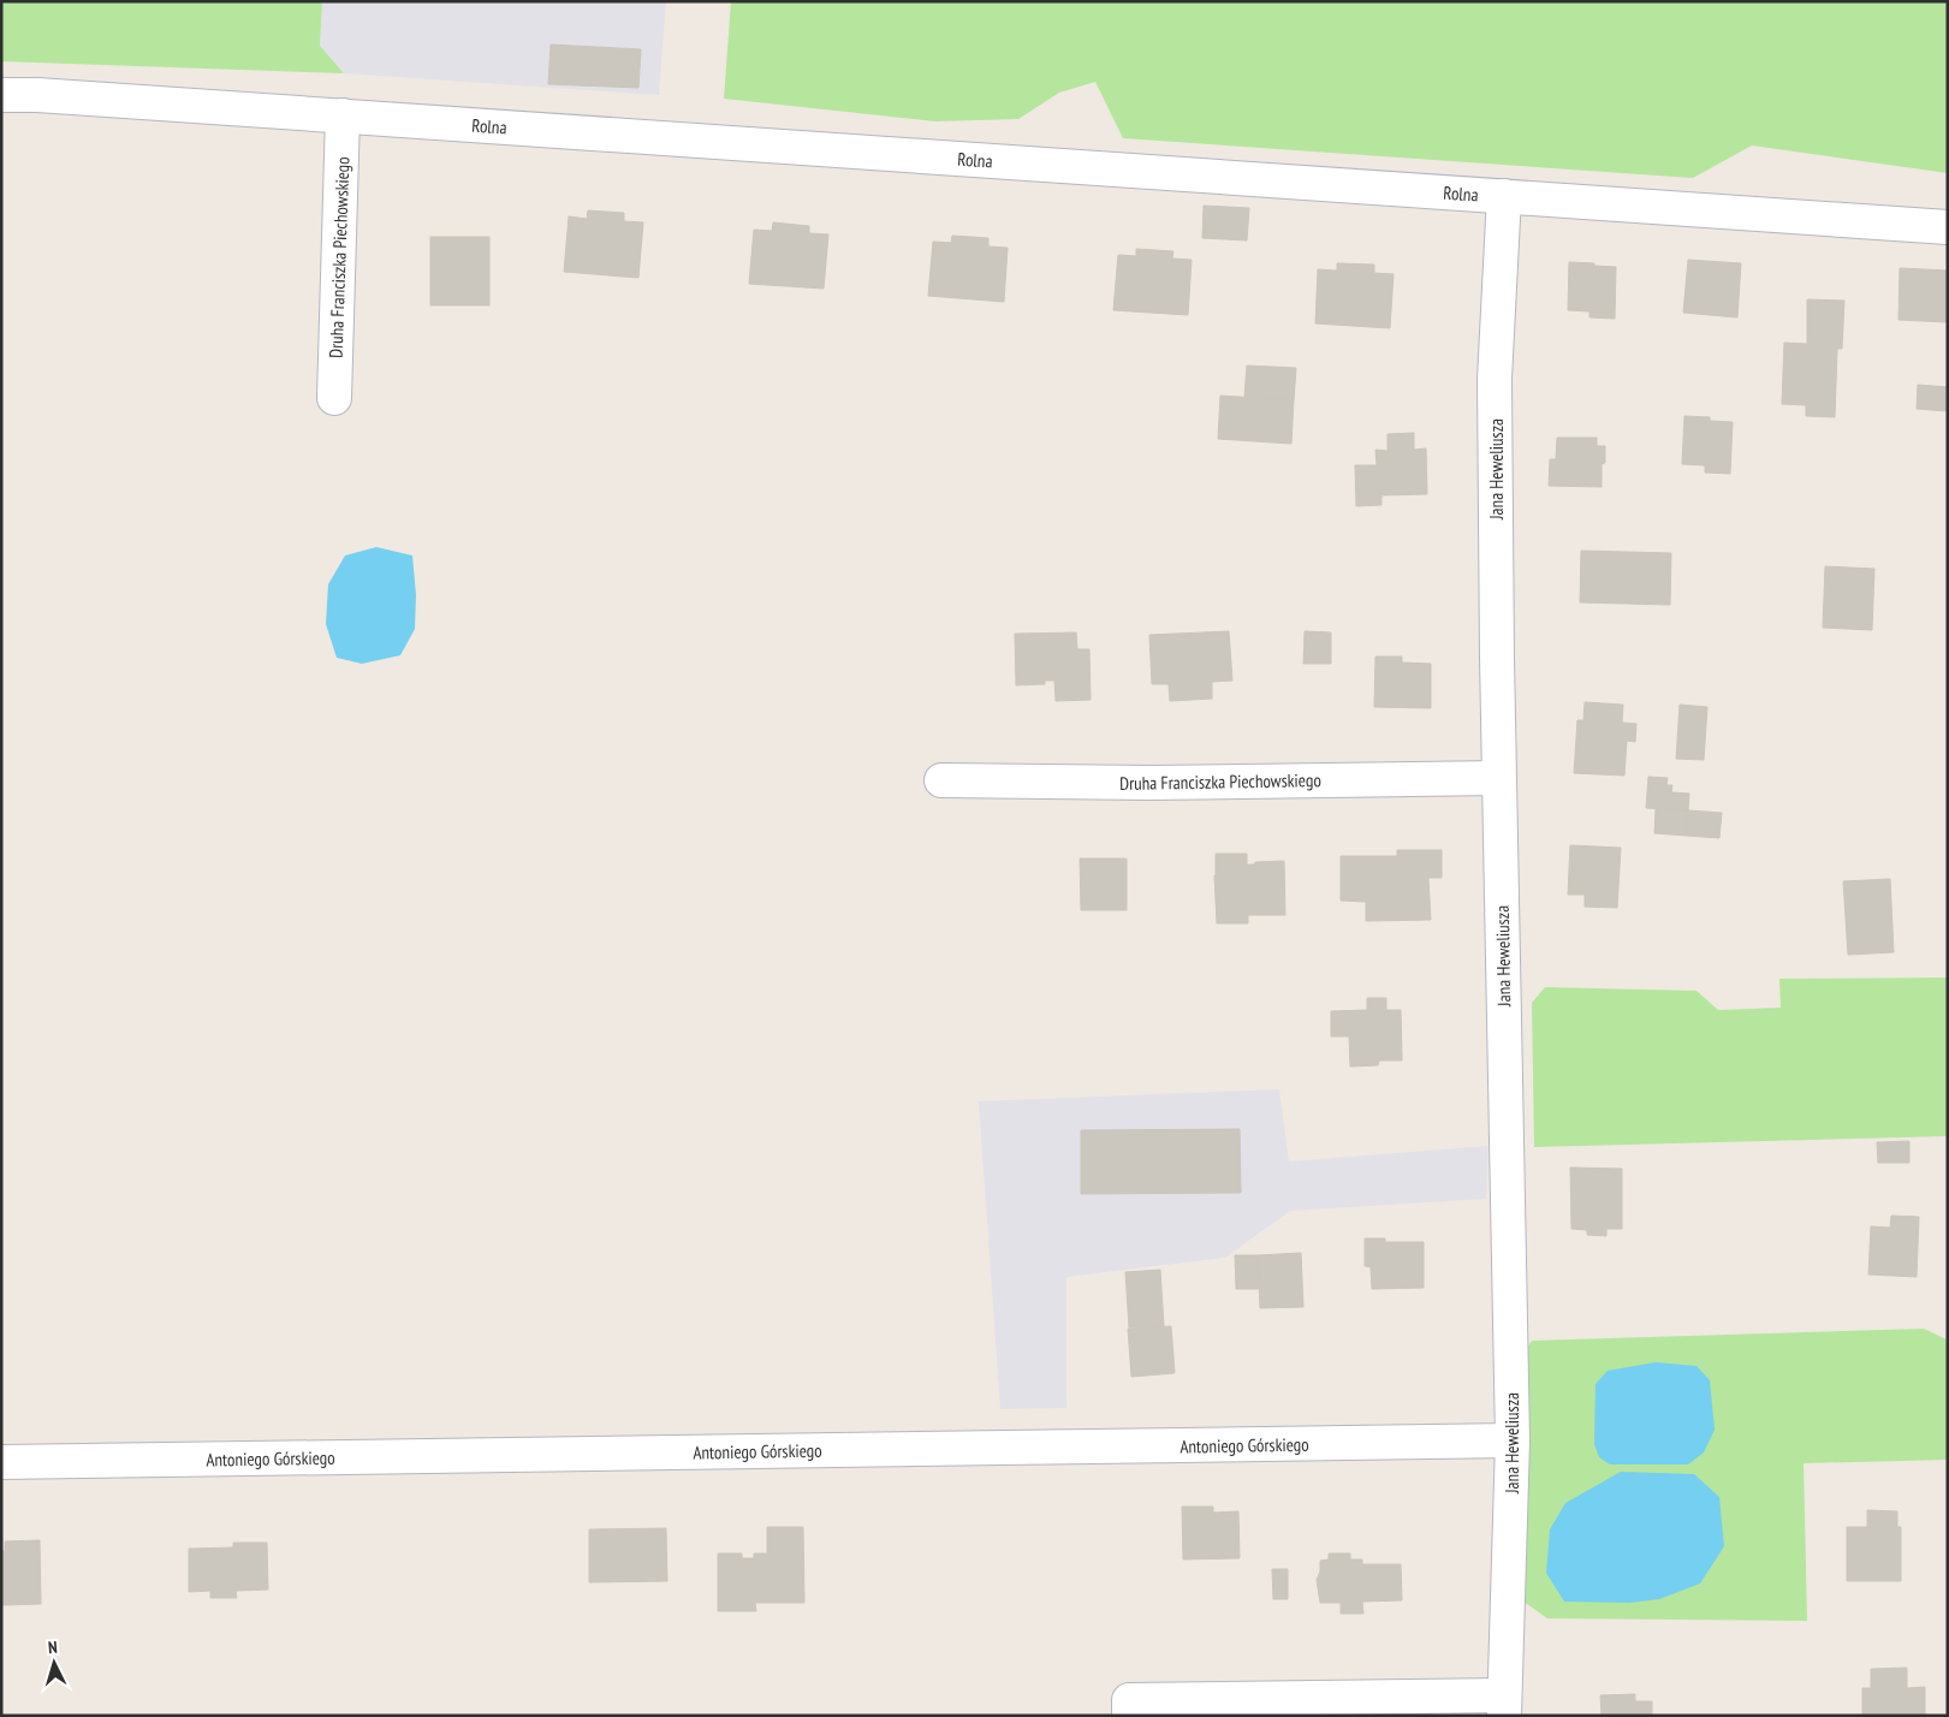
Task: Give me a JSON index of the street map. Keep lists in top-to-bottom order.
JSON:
{
  "streets": {
    "street": [
      "Rolna",
      "Druha Franciszka Piechowskiego",
      "Jana Heweliusza",
      "Antoniego Górskiego"
    ]
  },
  "crossings": [
    ["Rolna", "Druha Franciszka Piechowskiego"],
    ["Rolna", "Jana Heweliusza"],
    ["Druha Franciszka Piechowskiego", "Jana Heweliusza"],
    ["Jana Heweliusza", "Antoniego Górskiego"]
  ],
  "north": "top"
}
